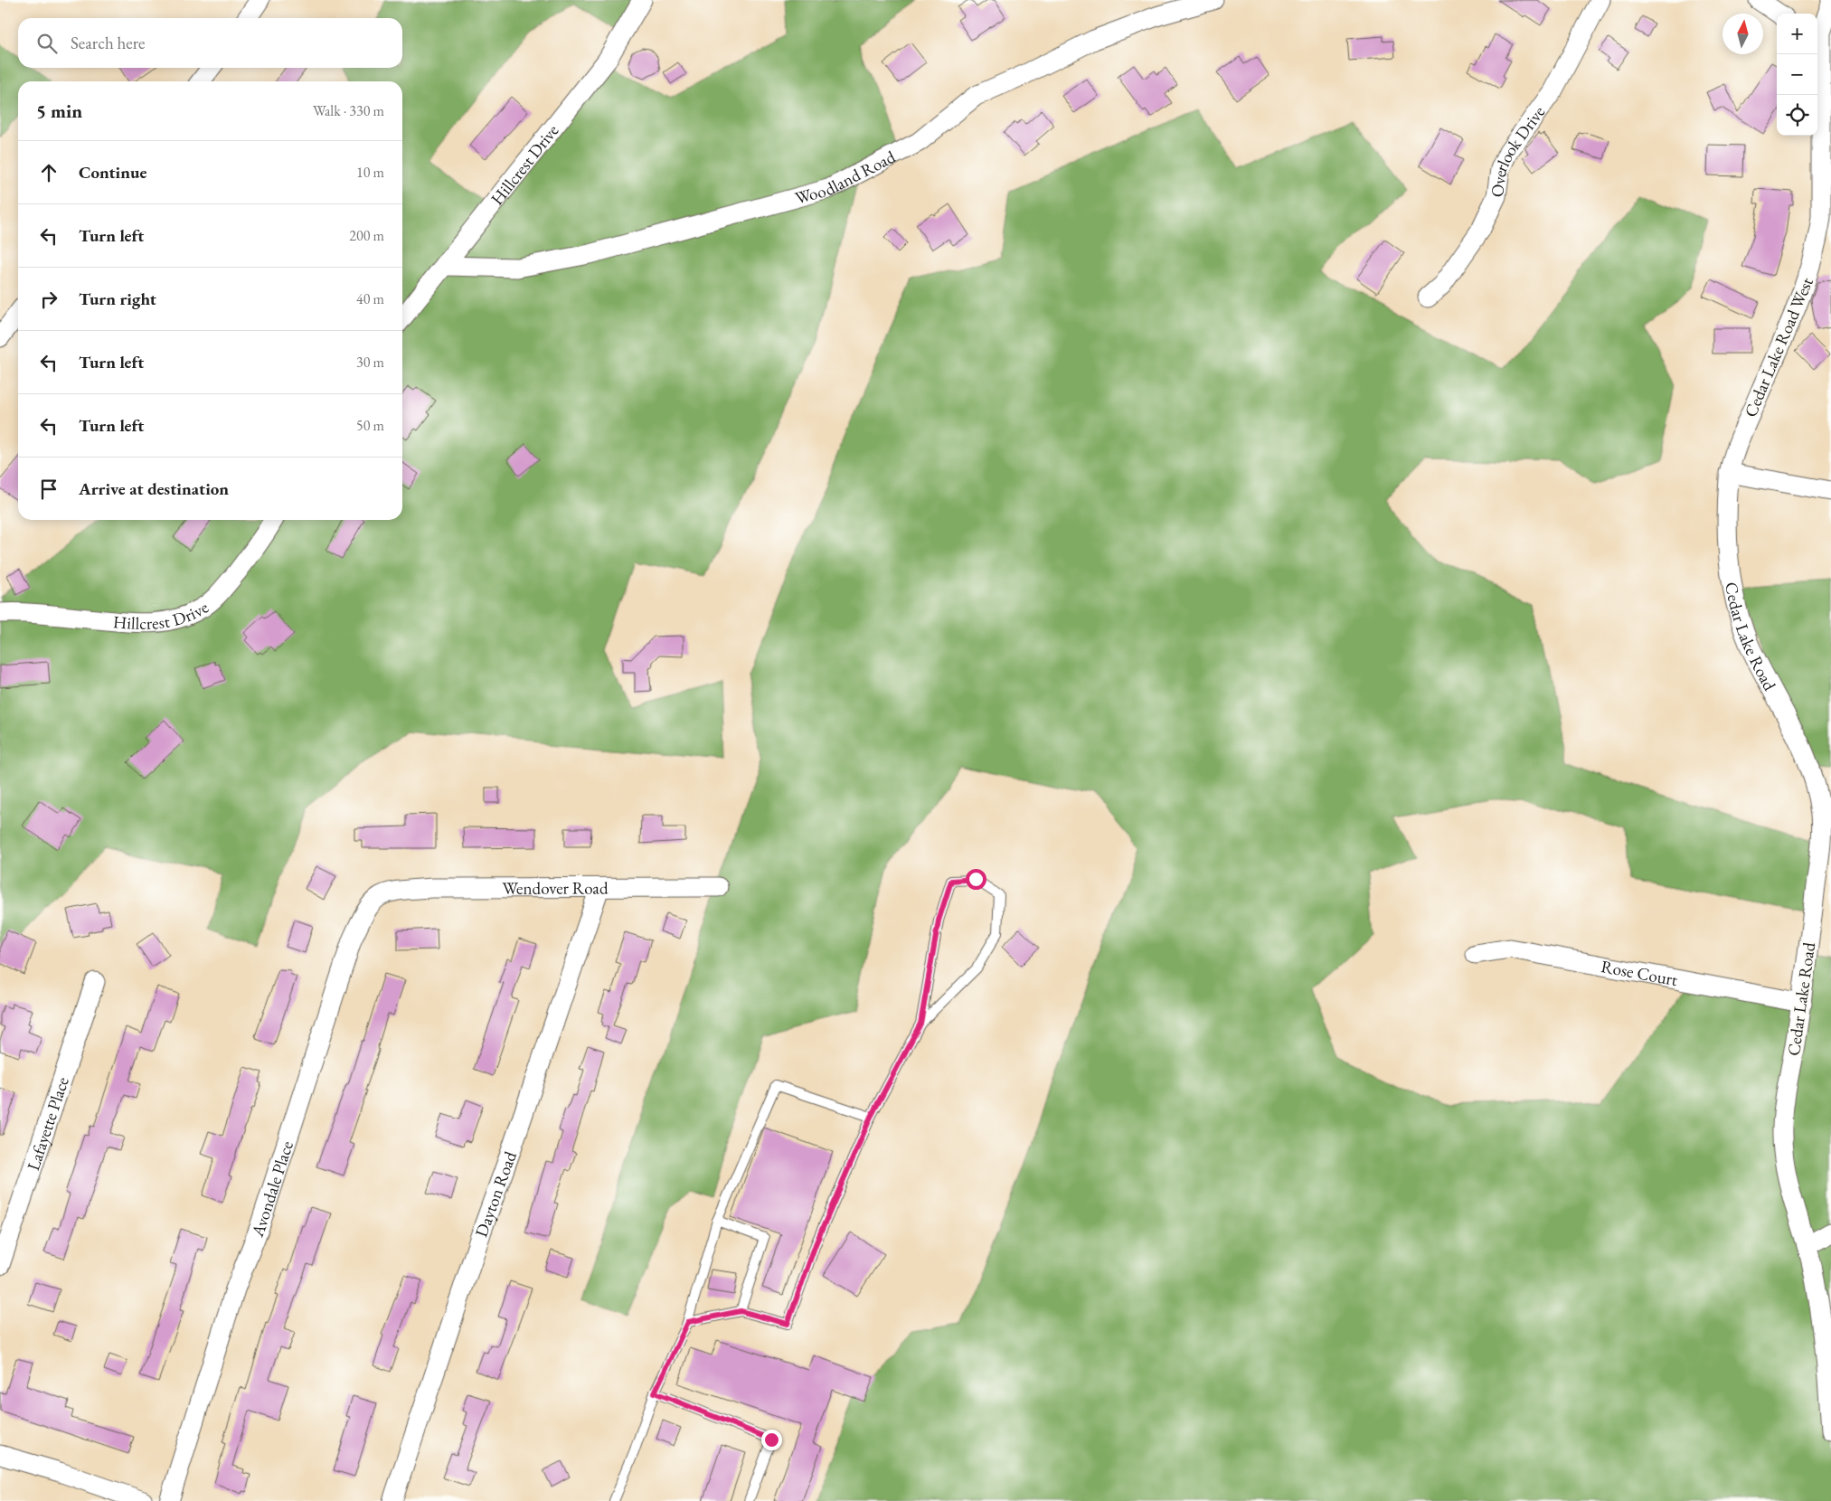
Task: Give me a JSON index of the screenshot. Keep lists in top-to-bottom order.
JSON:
{
  "streets": {
    "street": [
      "Overlook Drive",
      "Hillcrest Drive",
      "Woodland Road",
      "Cedar Lake Road West",
      "Cedar Lake Road",
      "Wendover Road",
      "Rose Court",
      "Lafayette Place",
      "Avondale Place",
      "Dayton Road"
    ]
  },
  "crossings": [
    ["Hillcrest Drive", "Woodland Road"],
    ["Cedar Lake Road West", "Cedar Lake Road"],
    ["Cedar Lake Road", "Rose Court"],
    ["Wendover Road", "Avondale Place"],
    ["Wendover Road", "Dayton Road"]
  ],
  "north": "top",
  "page": {
    "map_buttons": ["+", "−"],
    "search": "Search here",
    "heading": ["5 min", "Walk · 330 m"],
    "list": [
      ["Continue", "10 m"],
      ["Turn left", "200 m"],
      ["Turn right", "40 m"],
      ["Turn left", "30 m"],
      ["Turn left", "50 m"],
      "Arrive at destination"
    ]
  }
}
